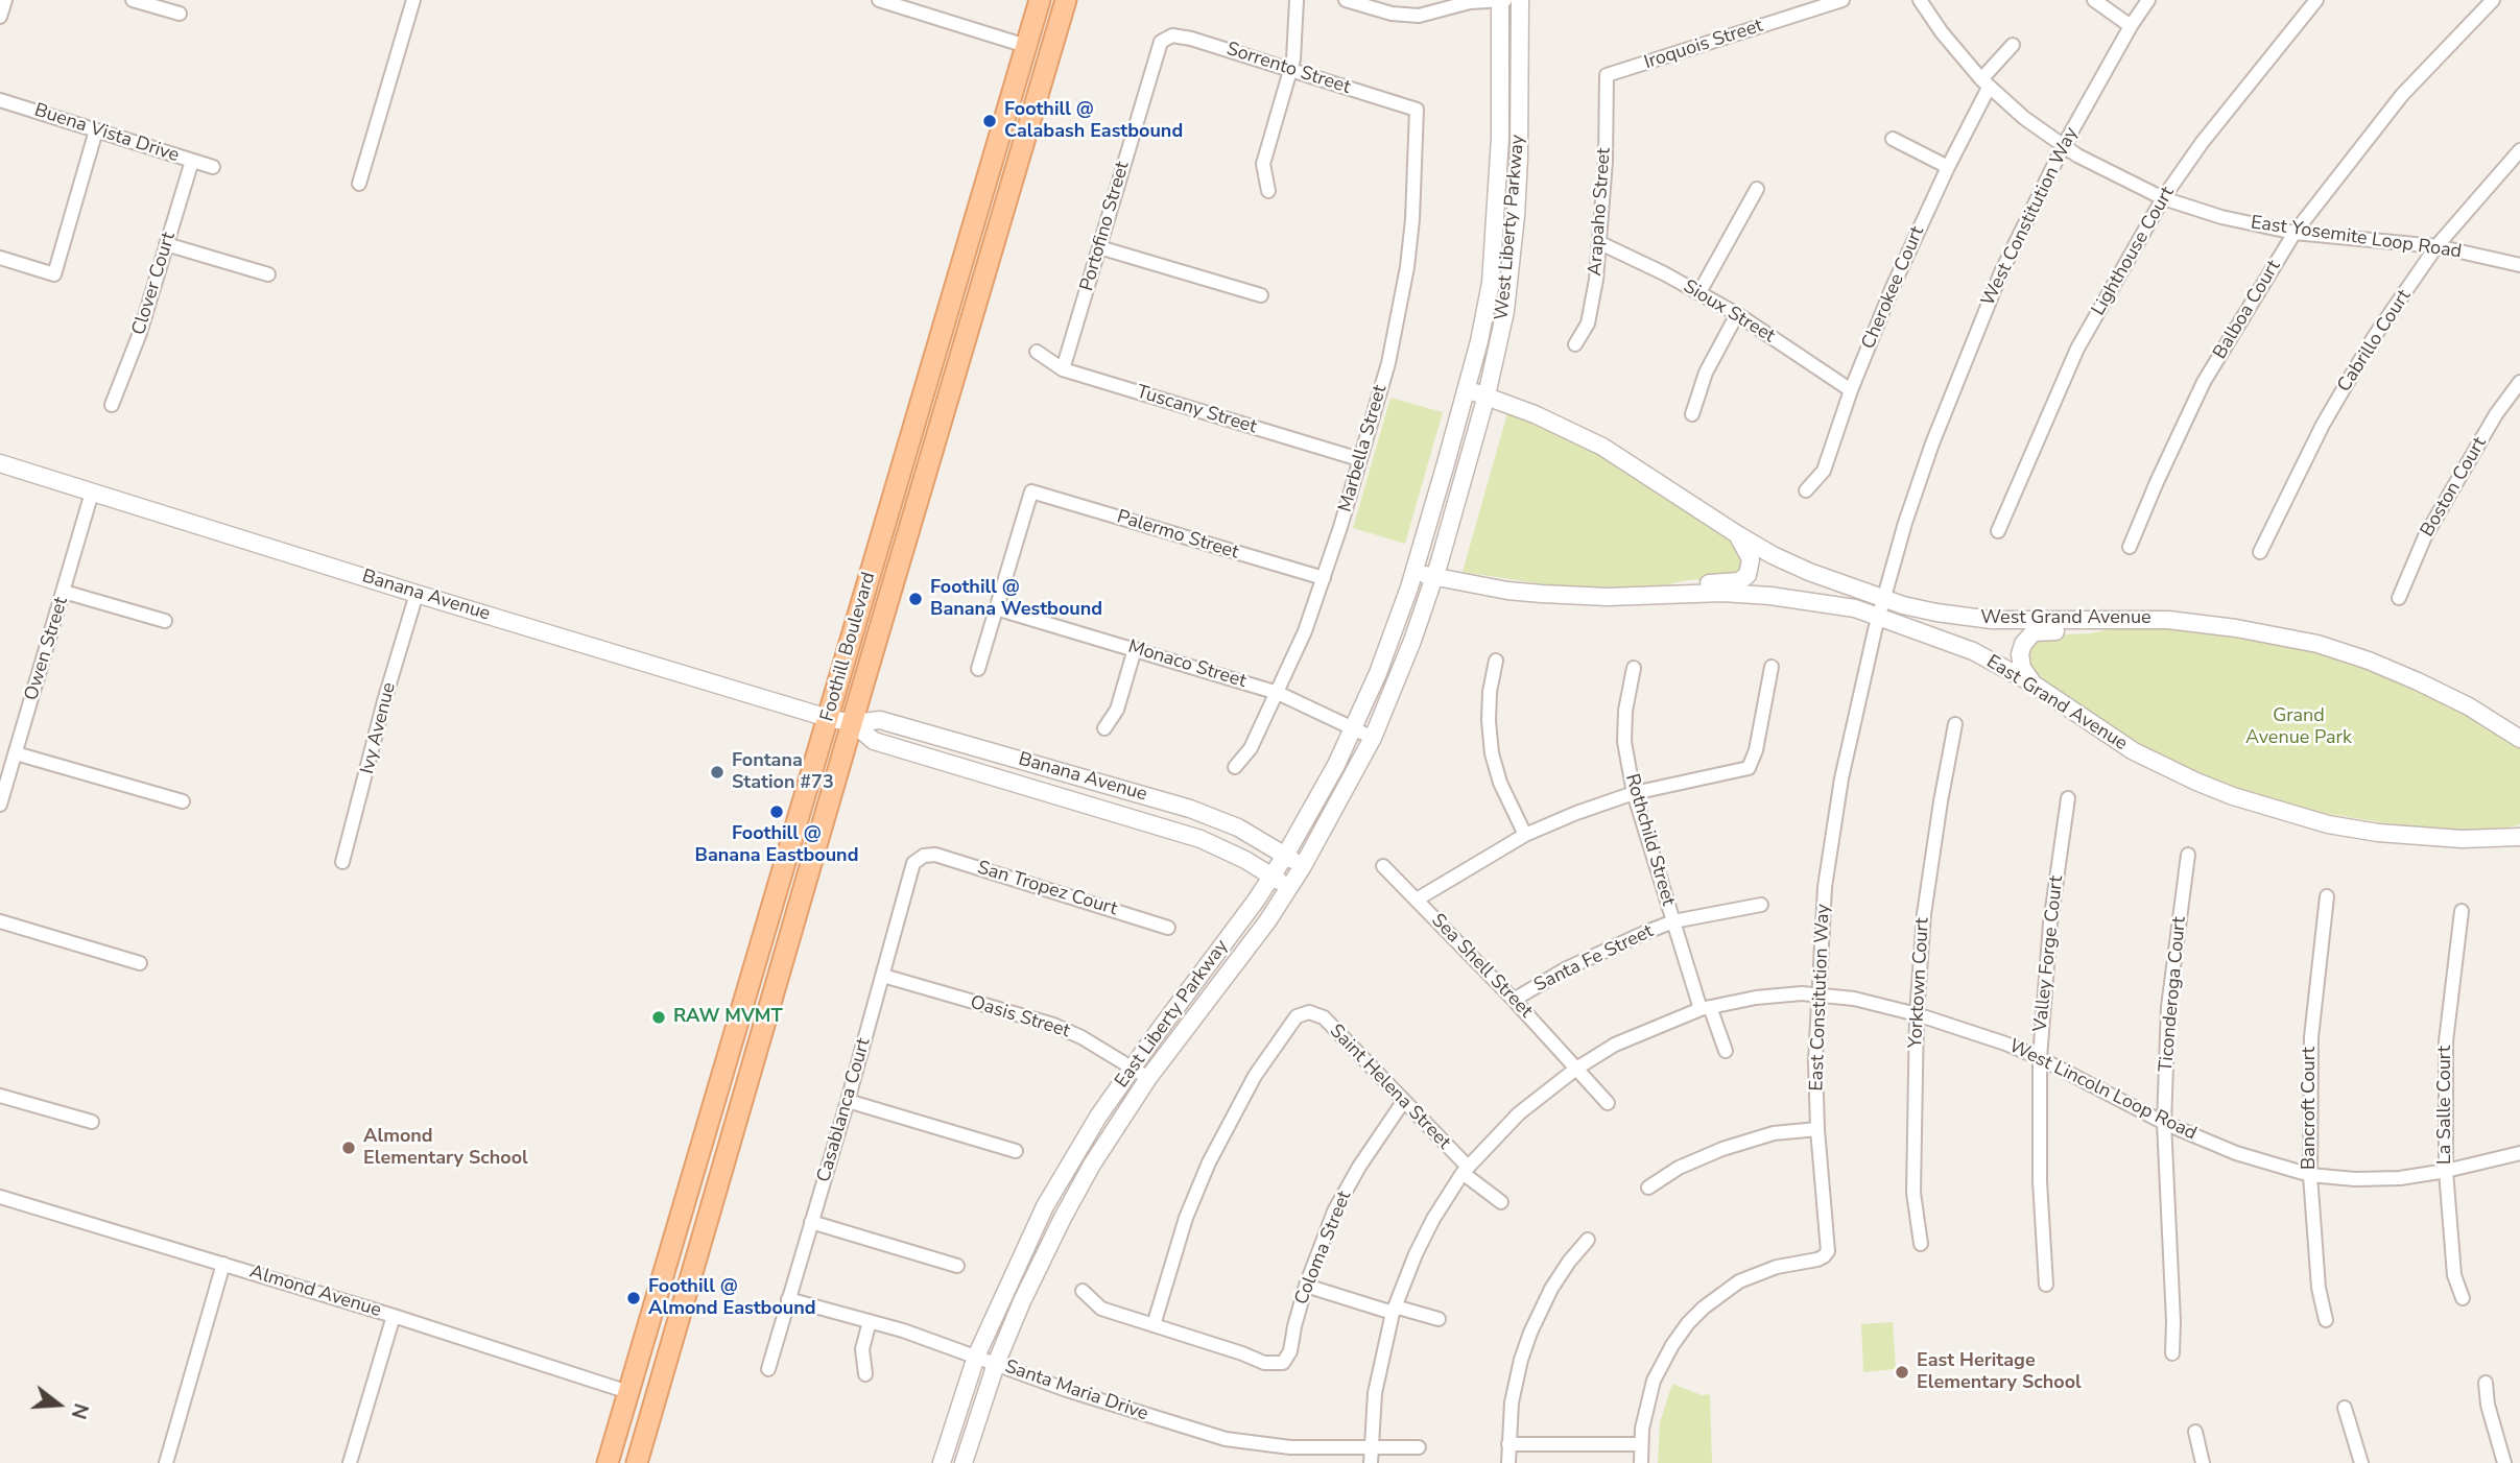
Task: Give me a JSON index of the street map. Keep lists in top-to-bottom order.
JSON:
{
  "streets": {
    "main road": ["Foothill Boulevard"],
    "street": [
      "Iroquois Street",
      "Sorrento Street",
      "Buena Vista Drive",
      "Arapaho Street",
      "West Constitution Way",
      "Portofino Street",
      "West Liberty Parkway",
      "East Yosemite Loop Road",
      "Lighthouse Court",
      "Clover Court",
      "Cherokee Court",
      "Balboa Court",
      "Sioux Street",
      "Cabrillo Court",
      "Tuscany Street",
      "Marbella Street",
      "Boston Court",
      "Palermo Street",
      "Banana Avenue",
      "West Grand Avenue",
      "Owen Street",
      "Monaco Street",
      "East Grand Avenue",
      "Ivy Avenue",
      "Rothchild Street",
      "San Tropez Court",
      "Valley Forge Court",
      "Santa Fe Street",
      "Sea Shell Street",
      "Yorktown Court",
      "Ticonderoga Court",
      "East Constitution Way",
      "East Liberty Parkway",
      "Oasis Street",
      "Saint Helena Street",
      "West Lincoln Loop Road",
      "La Salle Court",
      "Bancroft Court",
      "Casablanca Court",
      "Coloma Street",
      "Almond Avenue",
      "Santa Maria Drive"
    ]
  },
  "crossings": [
    ["Iroquois Street", "Arapaho Street"],
    ["Sorrento Street", "Portofino Street"],
    ["Sorrento Street", "Marbella Street"],
    ["Buena Vista Drive", "Clover Court"],
    ["Arapaho Street", "Sioux Street"],
    ["West Constitution Way", "East Yosemite Loop Road"],
    ["West Constitution Way", "East Constitution Way"],
    ["Portofino Street", "Tuscany Street"],
    ["West Liberty Parkway", "West Grand Avenue"],
    ["West Liberty Parkway", "East Grand Avenue"],
    ["West Liberty Parkway", "East Liberty Parkway"],
    ["East Yosemite Loop Road", "Lighthouse Court"],
    ["East Yosemite Loop Road", "Cherokee Court"],
    ["East Yosemite Loop Road", "Balboa Court"],
    ["East Yosemite Loop Road", "Cabrillo Court"],
    ["Cherokee Court", "Sioux Street"],
    ["Tuscany Street", "Marbella Street"],
    ["Marbella Street", "Palermo Street"],
    ["Marbella Street", "Monaco Street"],
    ["Palermo Street", "Monaco Street"],
    ["Banana Avenue", "Foothill Boulevard"],
    ["Banana Avenue", "Owen Street"],
    ["Banana Avenue", "Ivy Avenue"],
    ["Banana Avenue", "East Liberty Parkway"],
    ["West Grand Avenue", "East Constitution Way"],
    ["Foothill Boulevard", "Almond Avenue"],
    ["Monaco Street", "East Liberty Parkway"],
    ["East Grand Avenue", "East Constitution Way"],
    ["East Grand Avenue", "East Liberty Parkway"],
    ["Rothchild Street", "Santa Fe Street"],
    ["Rothchild Street", "West Lincoln Loop Road"],
    ["San Tropez Court", "Casablanca Court"],
    ["Valley Forge Court", "West Lincoln Loop Road"],
    ["Santa Fe Street", "Sea Shell Street"],
    ["Sea Shell Street", "West Lincoln Loop Road"],
    ["Yorktown Court", "West Lincoln Loop Road"],
    ["Ticonderoga Court", "West Lincoln Loop Road"],
    ["East Constitution Way", "West Lincoln Loop Road"],
    ["East Liberty Parkway", "Oasis Street"],
    ["East Liberty Parkway", "Santa Maria Drive"],
    ["Oasis Street", "Casablanca Court"],
    ["Saint Helena Street", "West Lincoln Loop Road"],
    ["Saint Helena Street", "Coloma Street"],
    ["West Lincoln Loop Road", "La Salle Court"],
    ["West Lincoln Loop Road", "Bancroft Court"],
    ["West Lincoln Loop Road", "Santa Maria Drive"],
    ["Casablanca Court", "Santa Maria Drive"]
  ],
  "parks": ["Grand Avenue Park"],
  "places": [
    "Foothill @ Calabash Eastbound",
    "Foothill @ Banana Westbound",
    "Fontana Station #73",
    "Foothill @ Banana Eastbound",
    "RAW MVMT",
    "Almond Elementary School",
    "Foothill @ Almond Eastbound",
    "East Heritage Elementary School"
  ],
  "north": "right"
}
